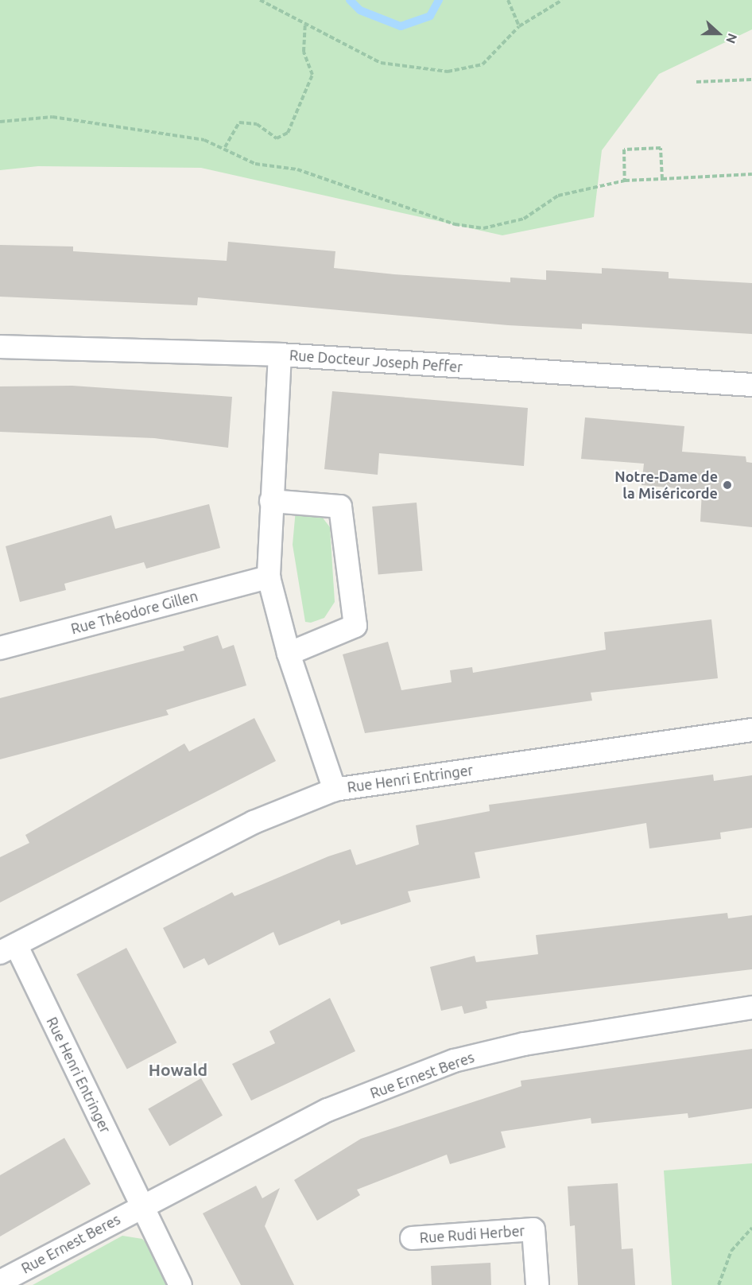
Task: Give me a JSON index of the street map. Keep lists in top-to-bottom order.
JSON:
{
  "streets": {
    "street": [
      "Rue Docteur Joseph Peffer",
      "Rue Théodore Gillen",
      "Rue Henri Entringer",
      "Rue Ernest Beres",
      "Rue Rudi Herber"
    ]
  },
  "crossings": [
    ["Rue Henri Entringer", "Rue Ernest Beres"]
  ],
  "districts": ["Howald"],
  "places": ["Notre-Dame de la Miséricorde"],
  "north": "right"
}
